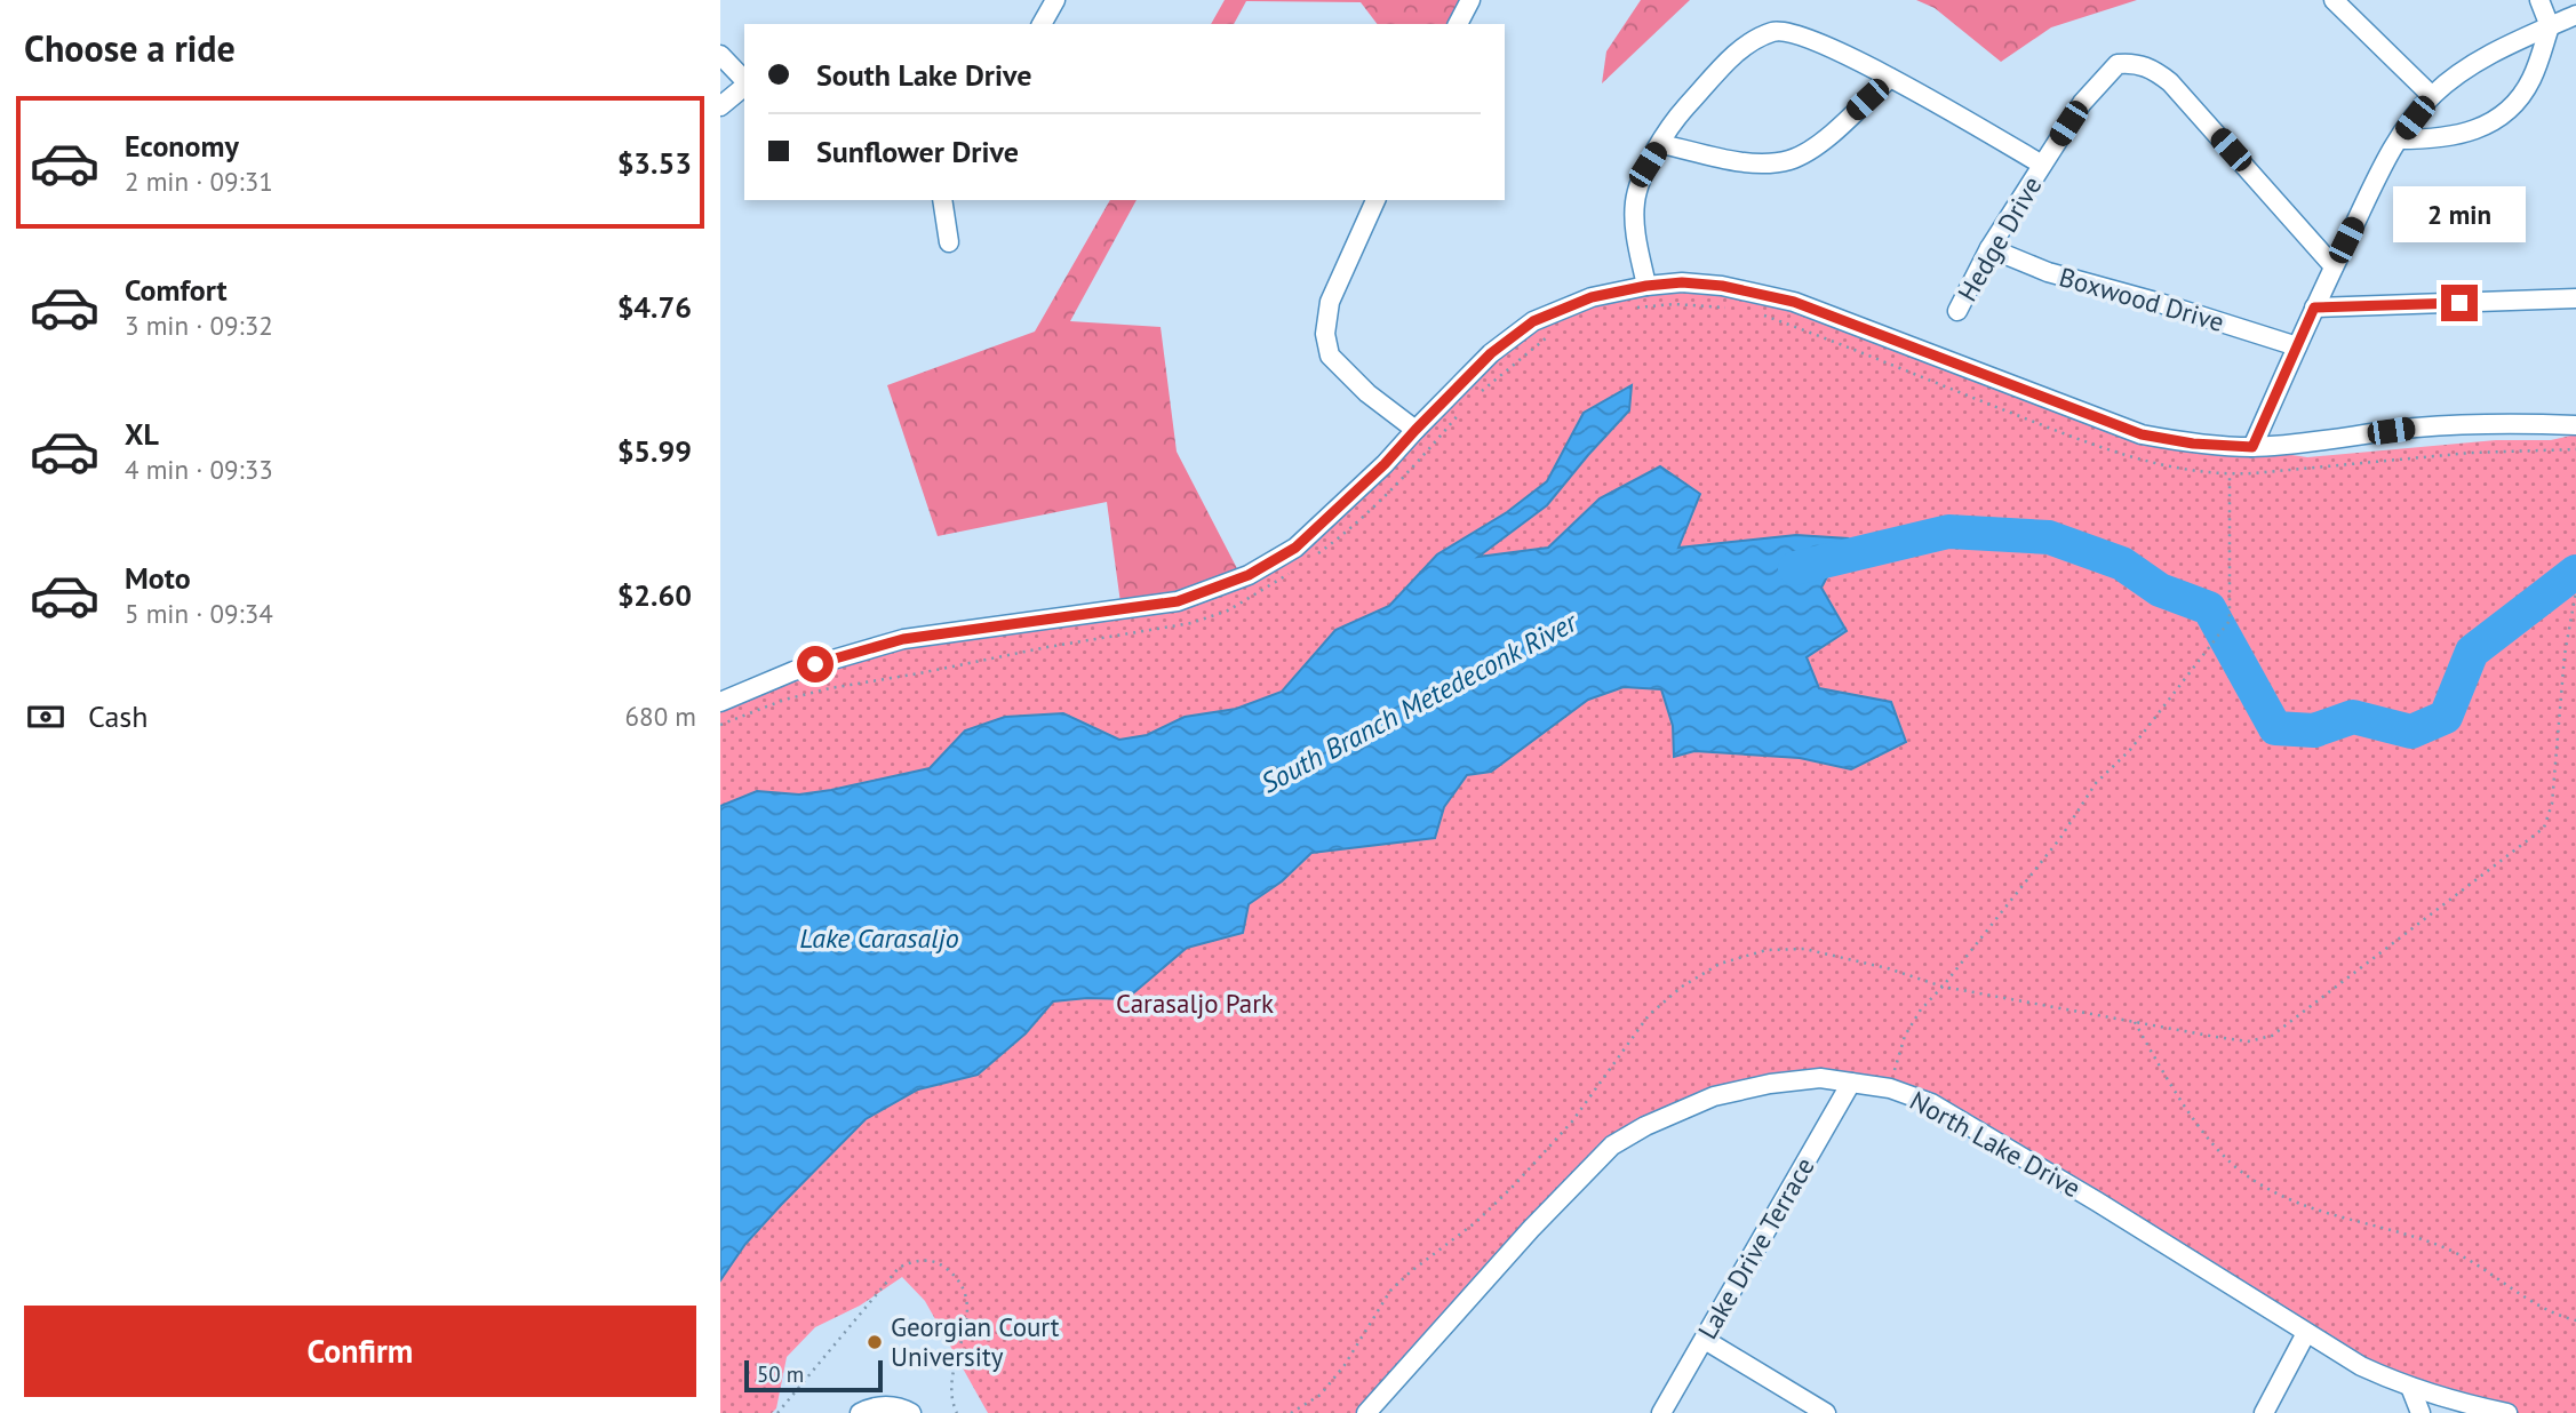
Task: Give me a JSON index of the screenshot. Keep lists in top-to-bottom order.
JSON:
{
  "streets": {
    "street": [
      "Hedge Drive",
      "Boxwood Drive",
      "North Lake Drive",
      "Lake Drive Terrace"
    ]
  },
  "crossings": [
    ["Hedge Drive", "Boxwood Drive"],
    ["North Lake Drive", "Lake Drive Terrace"]
  ],
  "water": ["South Branch Metedeconk River", "Lake Carasaljo"],
  "parks": ["Carasaljo Park"],
  "places": ["Georgian Court University"],
  "scale_bar": "50 m",
  "page": {
    "heading": "Choose a ride",
    "banner": ["South Lake Drive", "Sunflower Drive"],
    "list": [
      {
        "name": "Economy",
        "note": "2 min · 09:31",
        "value": "$3.53"
      },
      {
        "name": "Comfort",
        "note": "3 min · 09:32",
        "value": "$4.76"
      },
      {
        "name": "XL",
        "note": "4 min · 09:33",
        "value": "$5.99"
      },
      {
        "name": "Moto",
        "note": "5 min · 09:34",
        "value": "$2.60"
      }
    ],
    "bubble": "2 min",
    "pay": ["Cash", "680 m"],
    "buttons": "Confirm",
    "scale": "50 m"
  }
}
